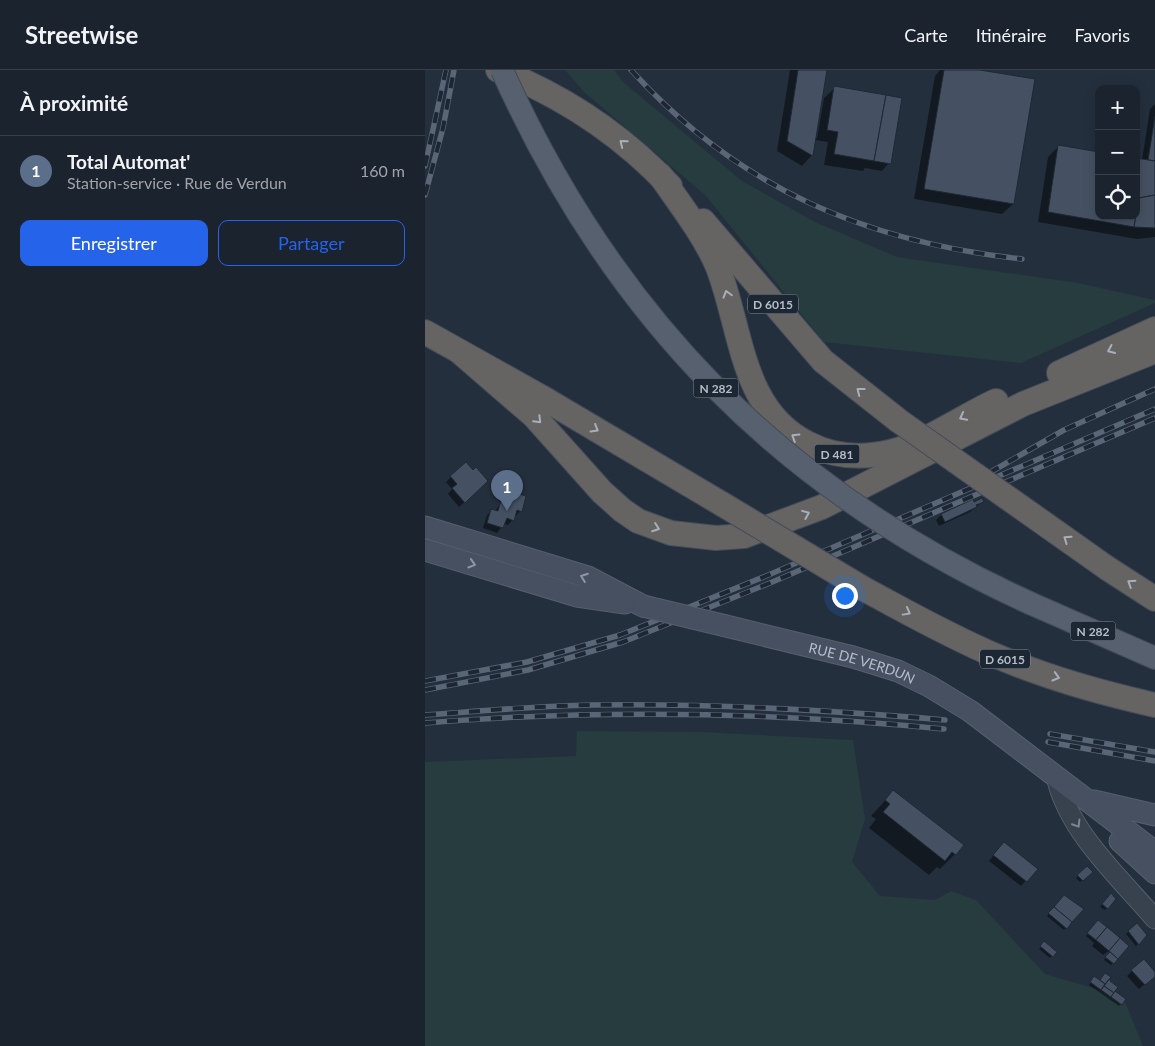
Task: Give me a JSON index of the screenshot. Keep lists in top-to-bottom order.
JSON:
{
  "streets": {
    "highway": ["D 6015", "D 481"],
    "main road": ["N 282", "RUE DE VERDUN"]
  },
  "crossings": [
    ["D 6015", "D 481"]
  ],
  "page": {
    "header": "Streetwise",
    "nav": ["Carte", "Itinéraire", "Favoris"],
    "heading": "À proximité",
    "map_buttons": ["+", "−"],
    "list": [
      {
        "mark": "1",
        "name": "Total Automat'",
        "note": "Station-service · Rue de Verdun",
        "value": "160 m"
      }
    ],
    "buttons": ["Enregistrer", "Partager"],
    "pins": "1"
  }
}
